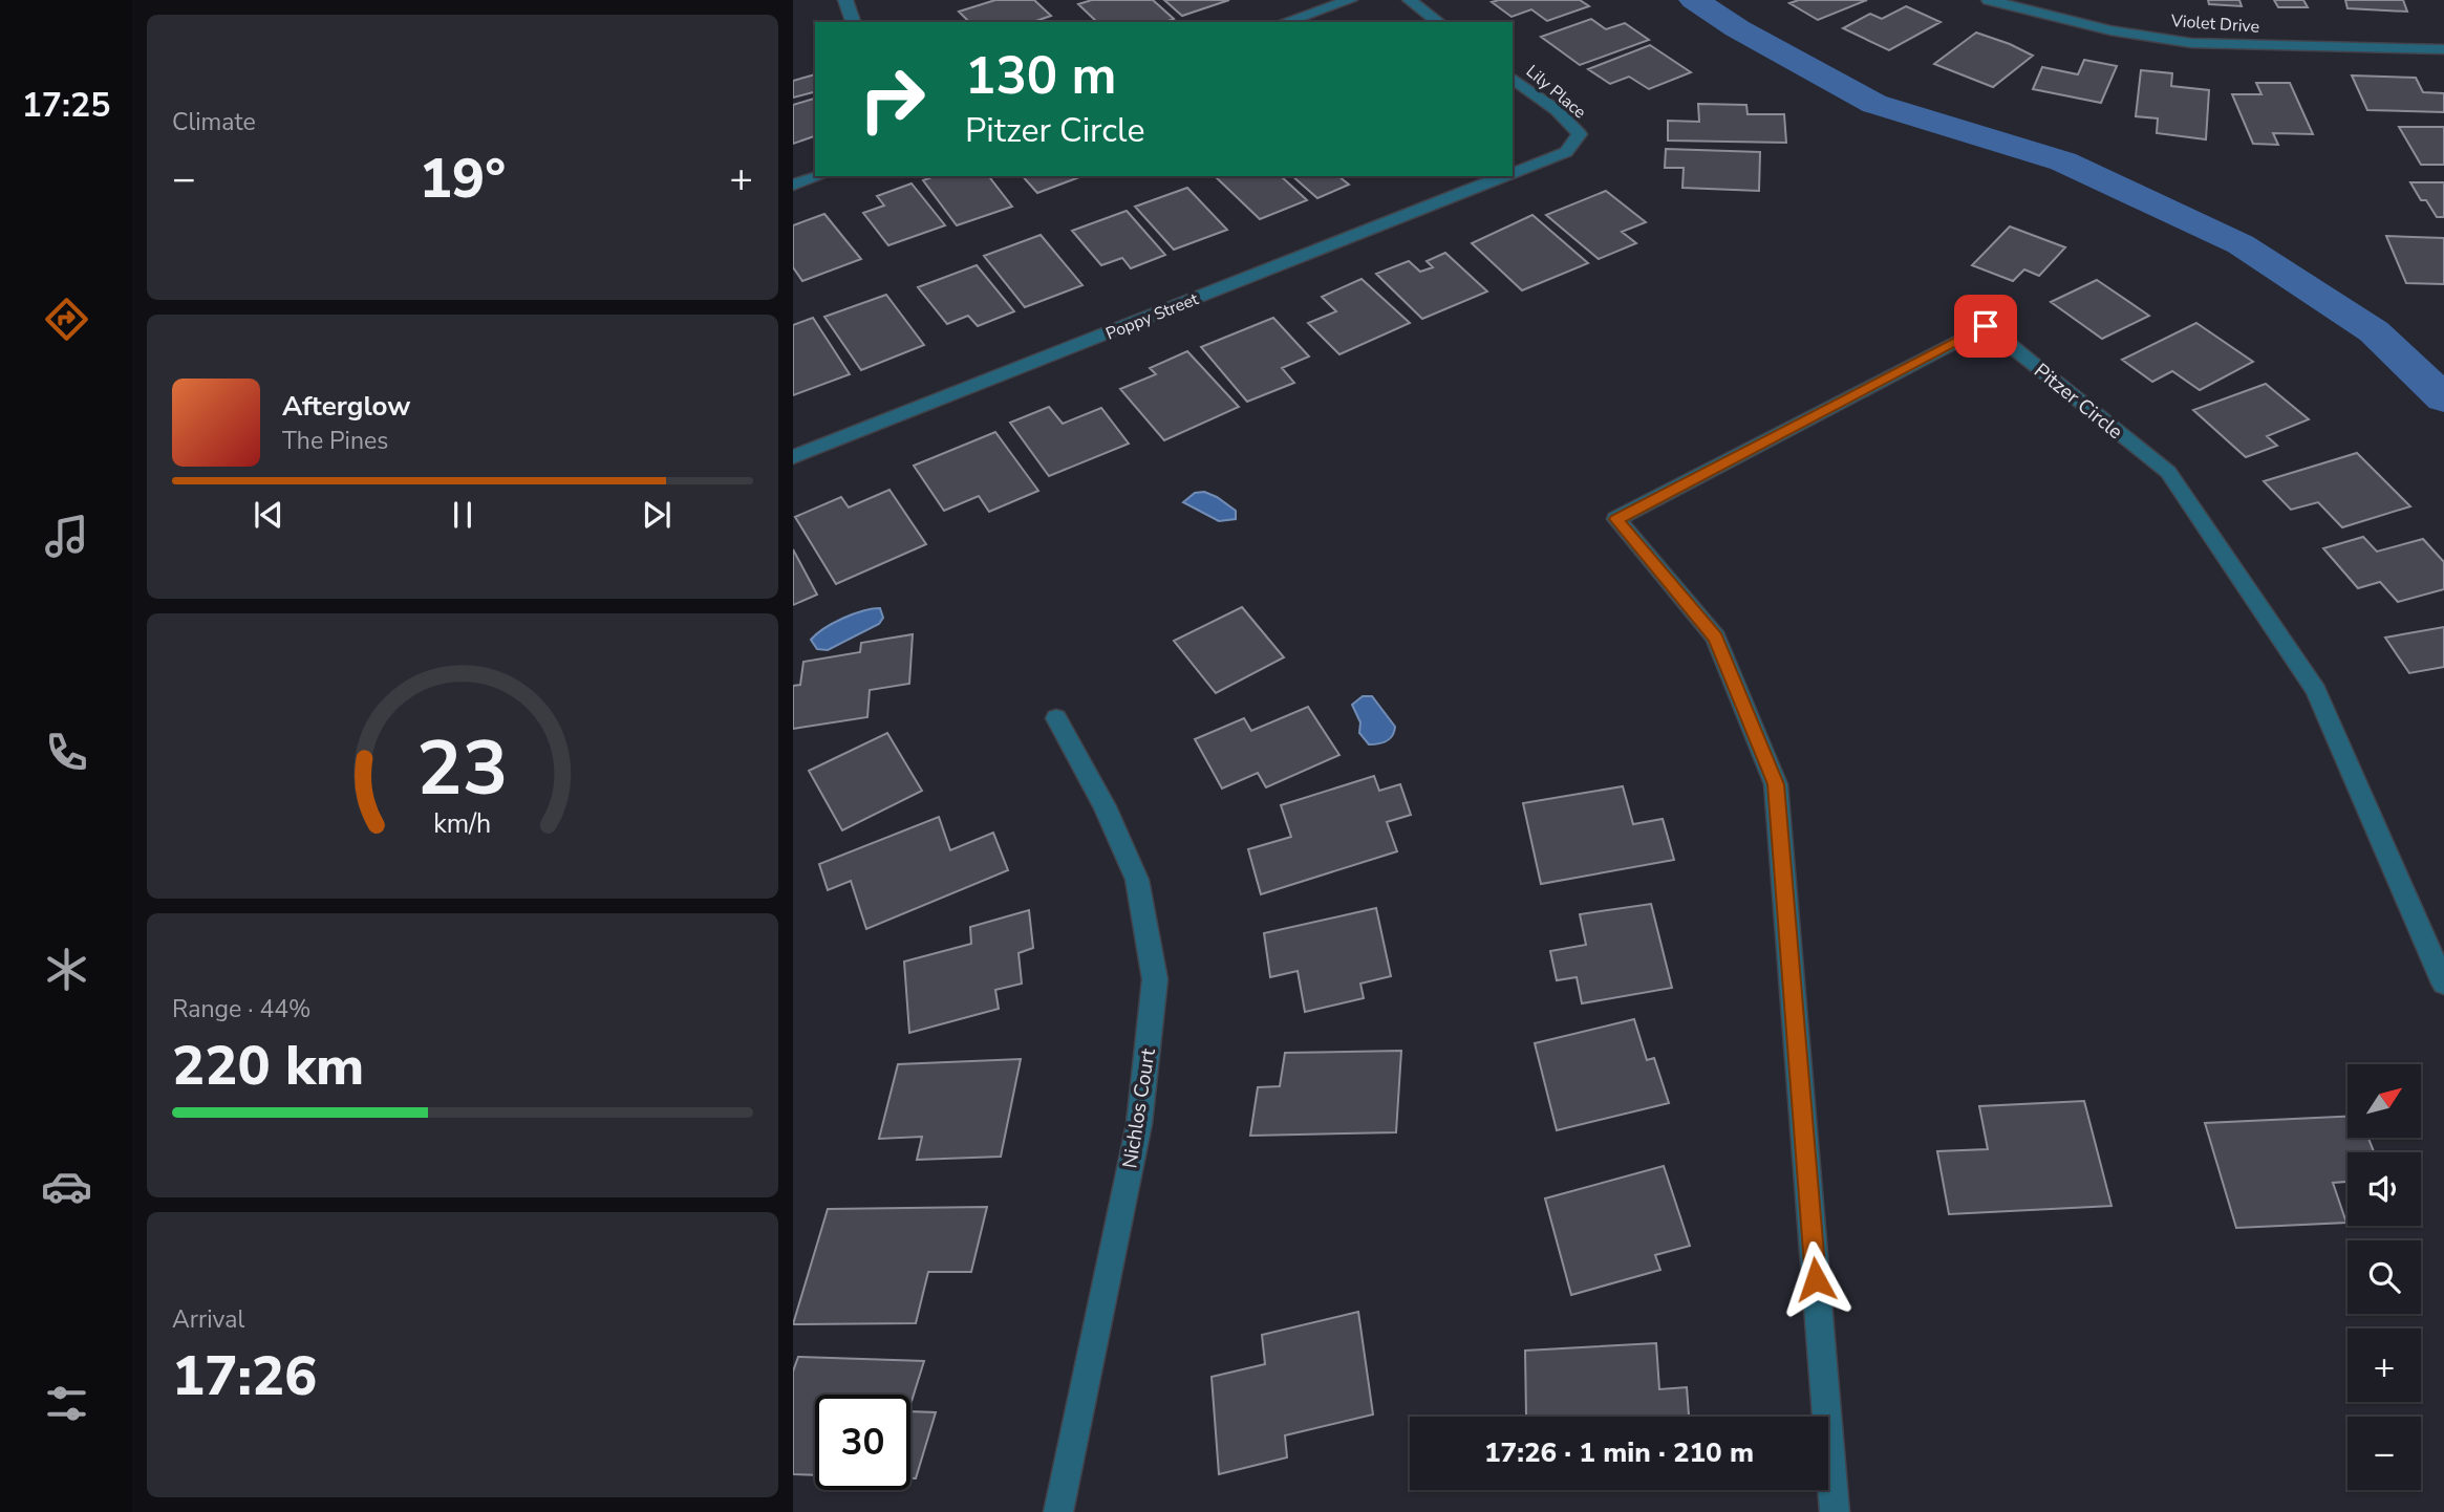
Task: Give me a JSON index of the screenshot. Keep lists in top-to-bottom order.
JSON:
{
  "streets": {
    "street": [
      "Violet Drive",
      "Lily Place",
      "Poppy Street",
      "Pitzer Circle",
      "Nichlos Court"
    ]
  },
  "crossings": [
    ["Lily Place", "Poppy Street"]
  ],
  "north": "top right",
  "page": {
    "tabs": "17:25",
    "tile": [
      "Climate",
      ["Range · 44%", "220 km"],
      ["Arrival", "17:26"]
    ],
    "turn": ["130 m", "Pitzer Circle"],
    "heat": ["−", "19°", "+"],
    "song": ["Afterglow", "The Pines"],
    "map_buttons": ["+", "−"],
    "limit": "30",
    "trip": "17:26 · 1 min · 210 m",
    "gauge": ["23", "km/h"]
  }
}
